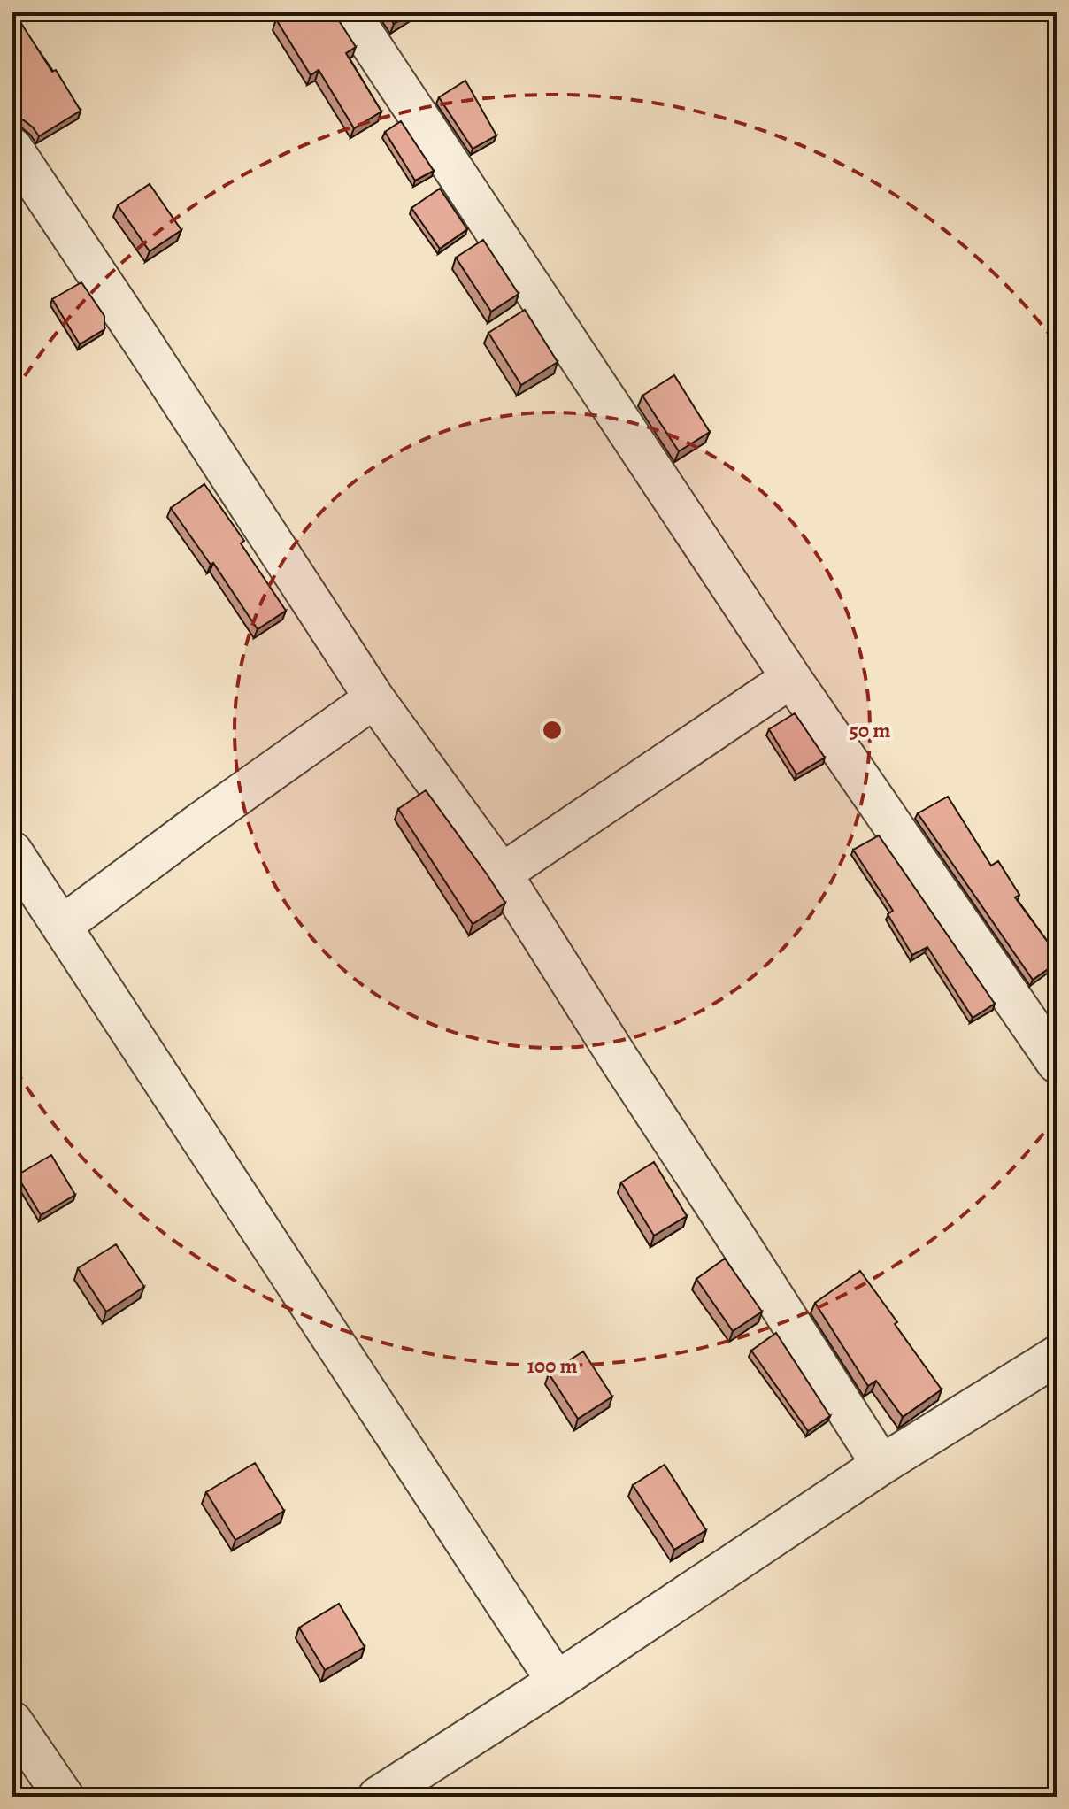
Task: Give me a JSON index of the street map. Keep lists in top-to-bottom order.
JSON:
{
  "rings": ["50 m", "100 m"]
}
